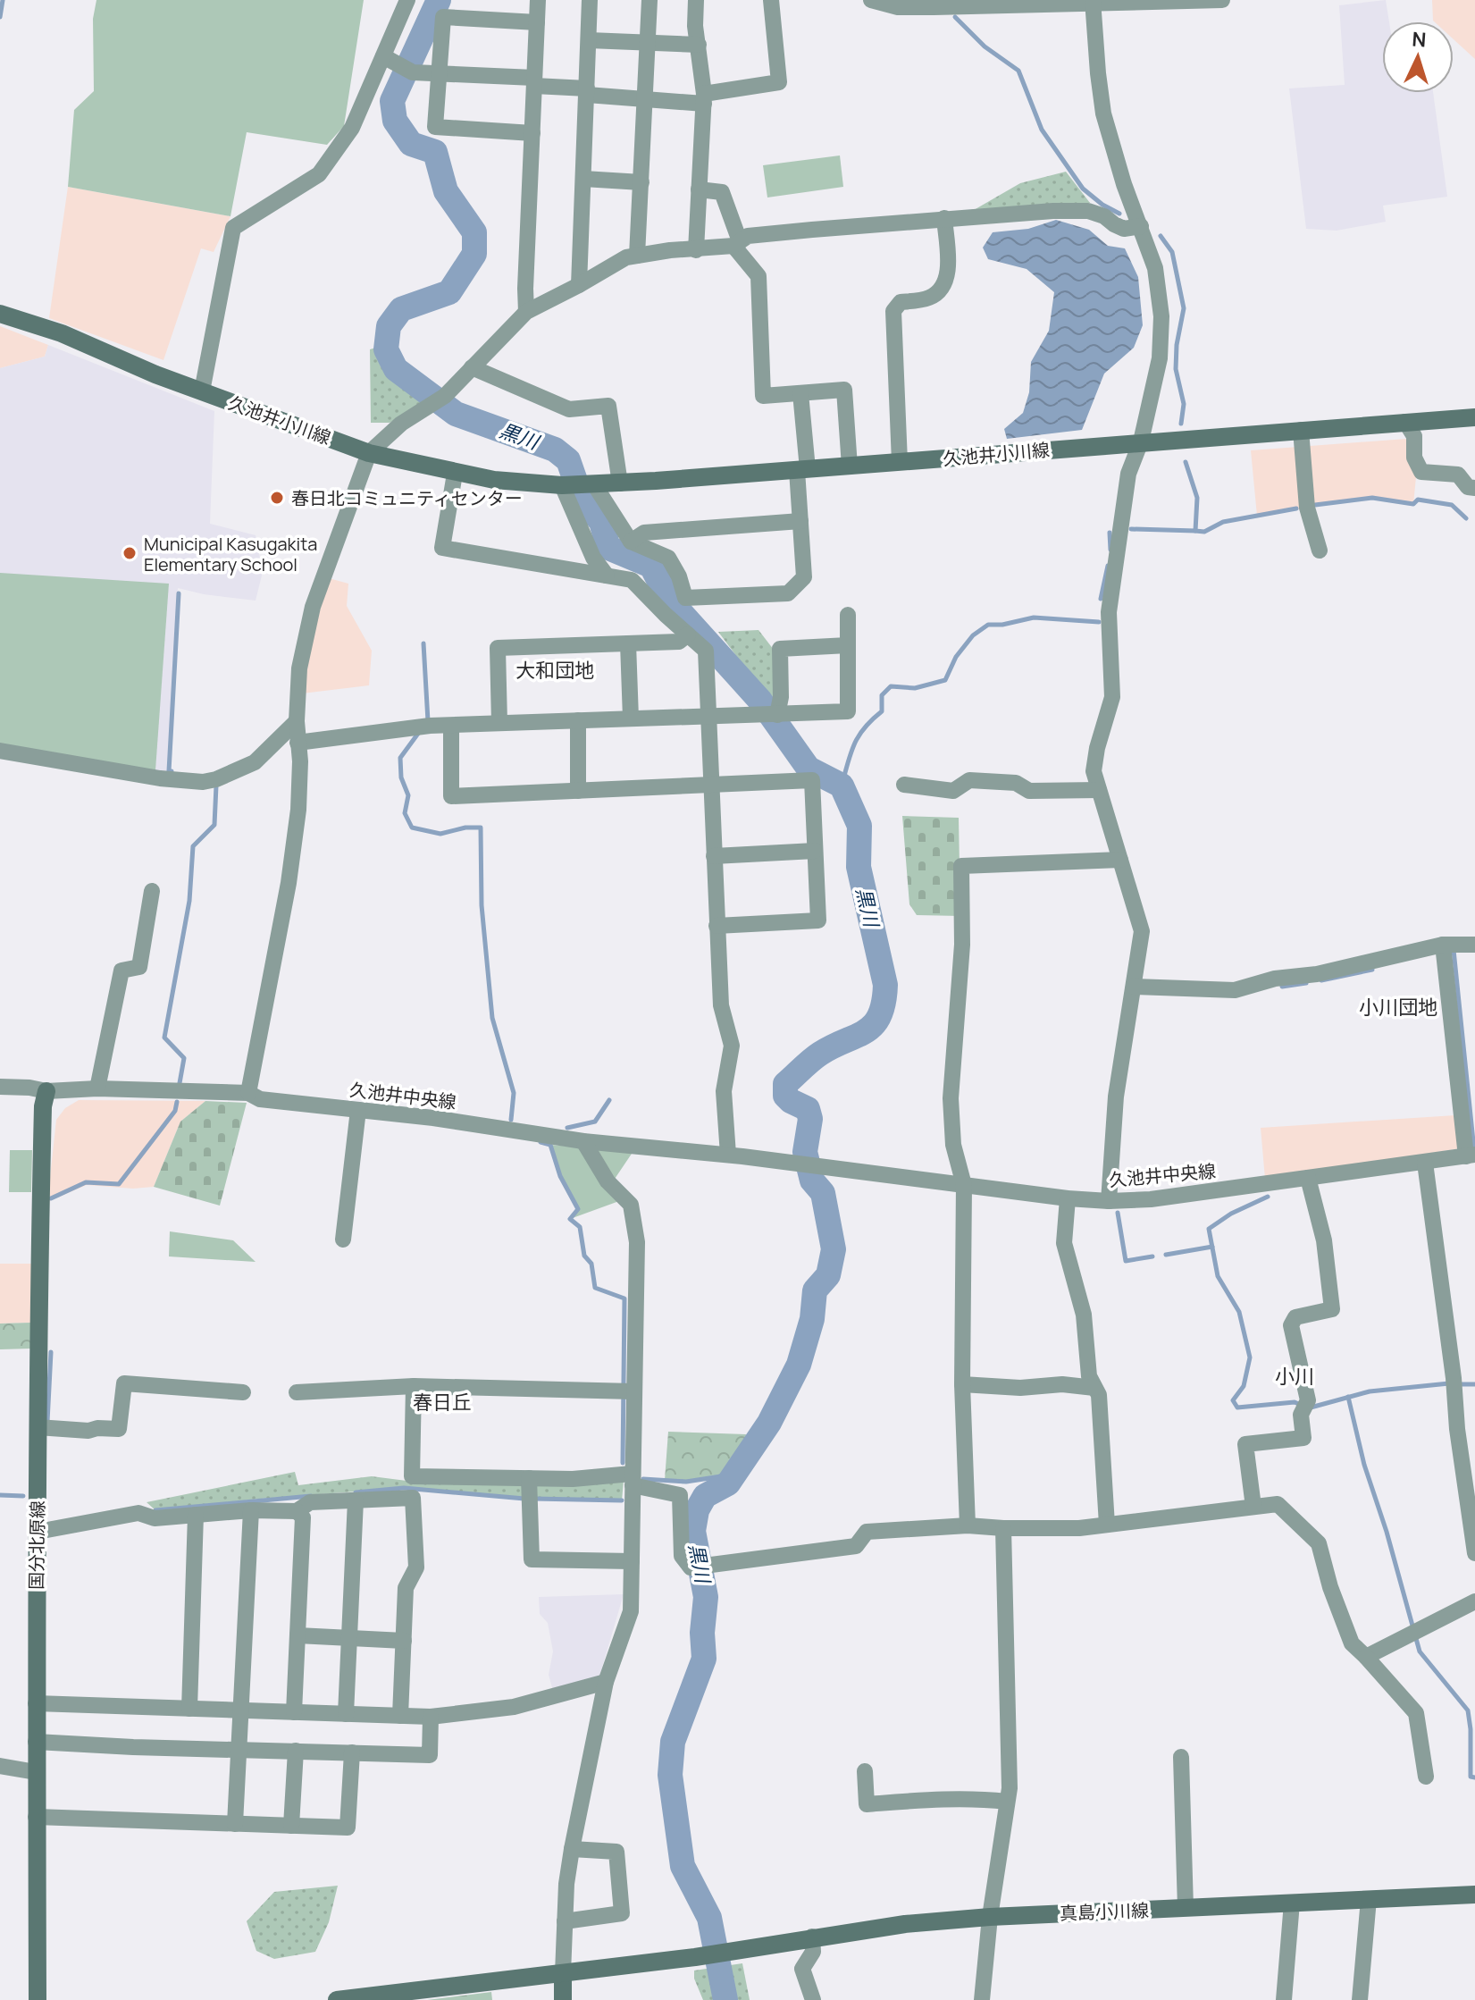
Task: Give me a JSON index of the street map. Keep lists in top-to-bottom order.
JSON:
{
  "streets": {
    "street": [
      "久池井小川線",
      "久池井中央線",
      "国分北原線",
      "真島小川線"
    ]
  },
  "crossings": [
    ["久池井中央線", "国分北原線"]
  ],
  "districts": [
    "大和団地",
    "小川団地",
    "小川",
    "春日丘"
  ],
  "water": ["黒川"],
  "places": ["春日北コミュニティセンター", "Municipal Kasugakita Elementary School"],
  "north": "top"
}
